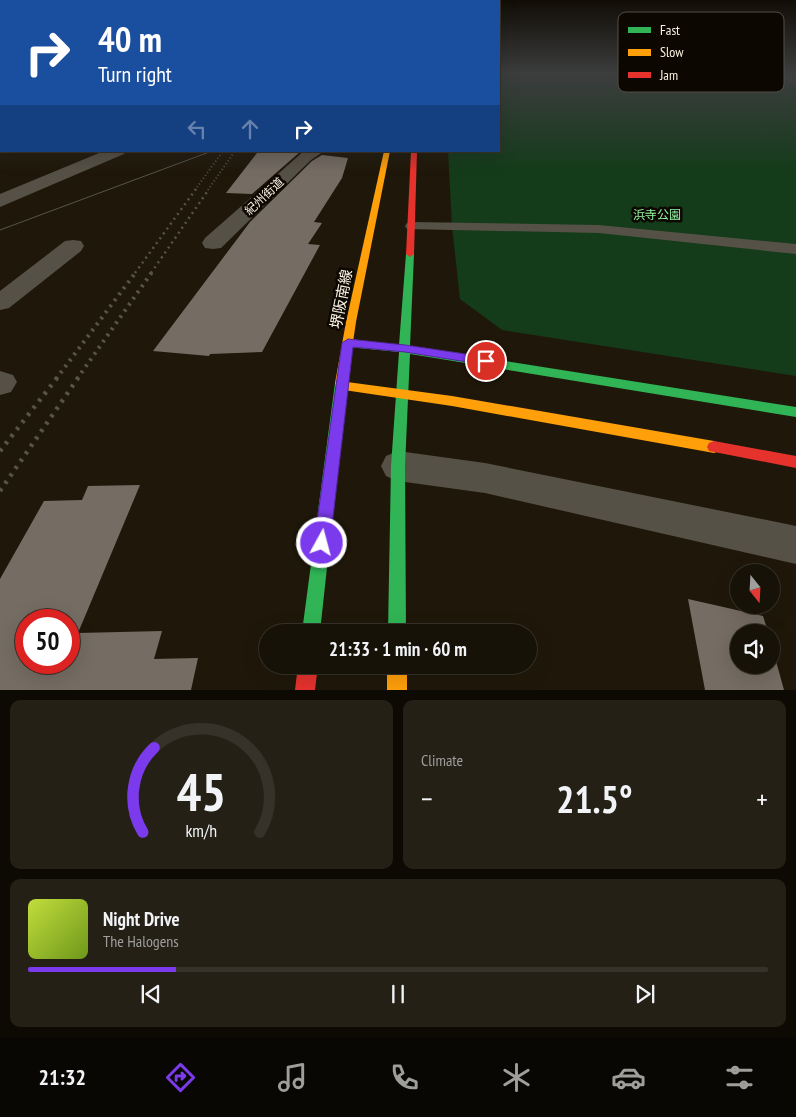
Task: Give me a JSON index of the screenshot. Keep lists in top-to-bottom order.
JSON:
{
  "streets": {
    "main road": ["堺阪南線"],
    "street": ["紀州街道"]
  },
  "parks": ["浜寺公園"],
  "legend": ["Fast", "Slow", "Jam"],
  "north": "bottom",
  "page": {
    "turn": ["40 m", "Turn right"],
    "limit": "50",
    "trip": "21:33 · 1 min · 60 m",
    "tile": "Climate",
    "heat": ["−", "21.5°", "+"],
    "song": ["Night Drive", "The Halogens"],
    "tabs": "21:32",
    "gauge": ["45", "km/h"]
  }
}
